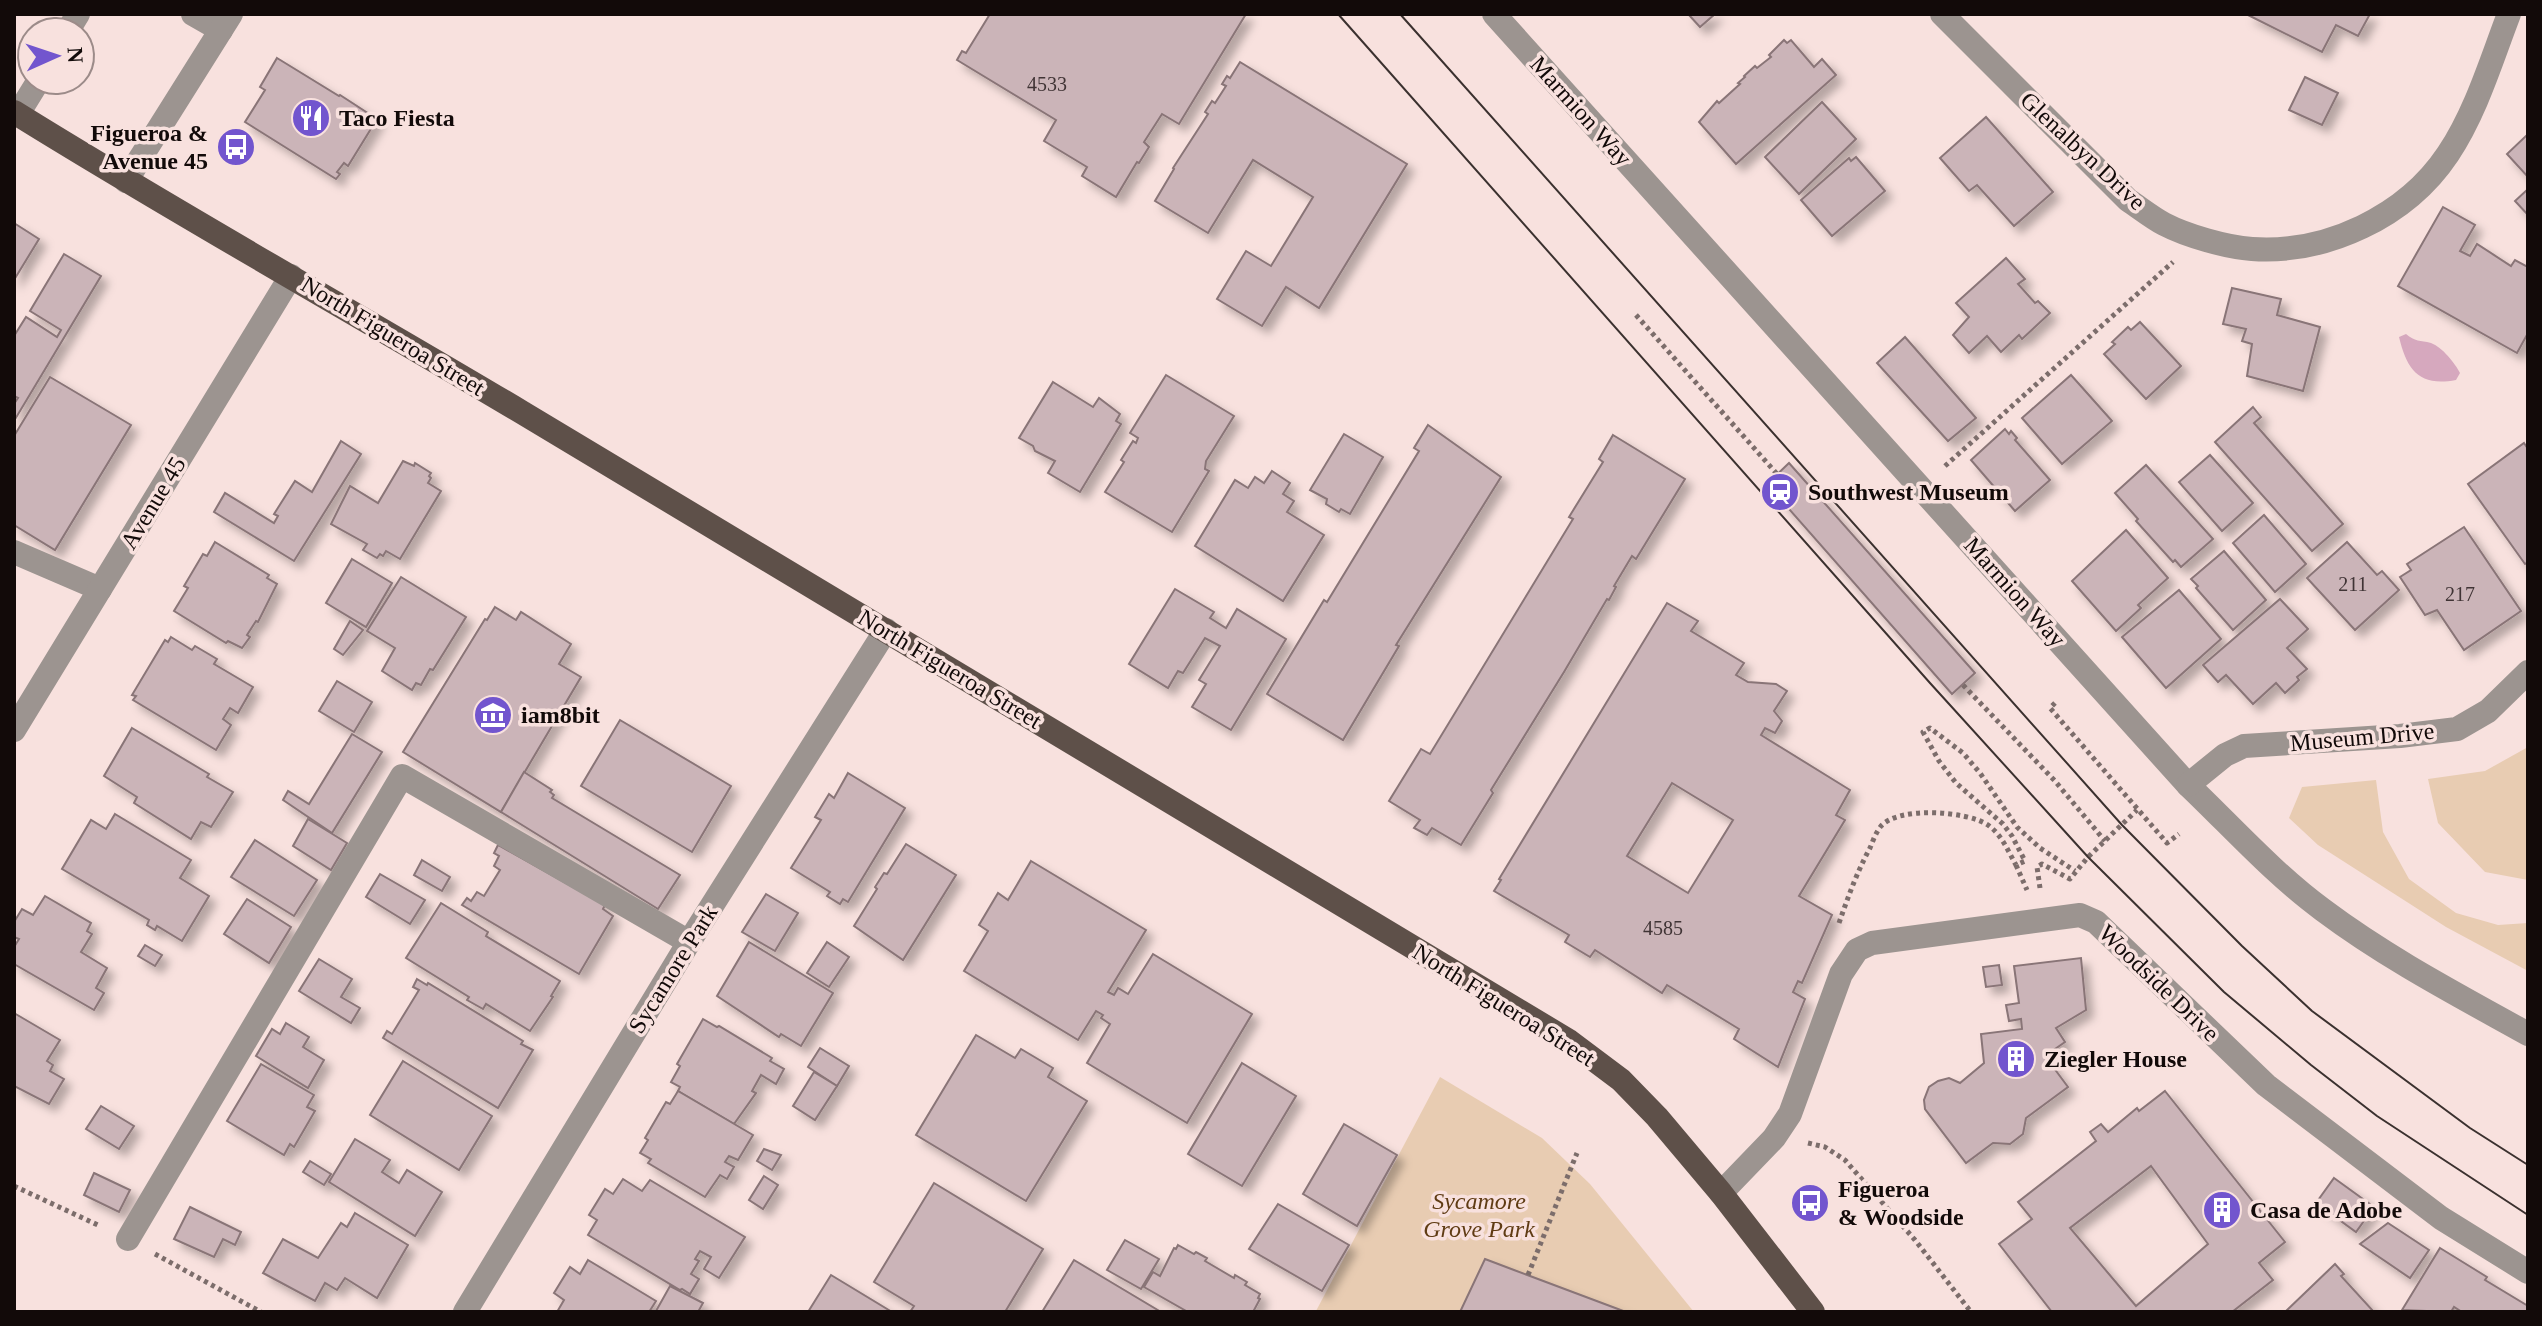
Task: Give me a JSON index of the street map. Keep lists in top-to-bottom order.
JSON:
{
  "streets": {
    "main road": ["North Figueroa Street"],
    "street": [
      "Marmion Way",
      "Glenalbyn Drive",
      "Avenue 45",
      "Museum Drive",
      "Sycamore Park",
      "Woodside Drive"
    ]
  },
  "crossings": [
    ["Marmion Way", "Museum Drive"],
    ["North Figueroa Street", "Avenue 45"],
    ["North Figueroa Street", "Sycamore Park"],
    ["North Figueroa Street", "Woodside Drive"]
  ],
  "parks": ["Sycamore Grove Park"],
  "places": {
    "restaurant": ["Taco Fiesta"],
    "bus stop": ["Figueroa & Avenue 45", "Figueroa & Woodside"],
    "station": ["Southwest Museum"],
    "museum": ["iam8bit"],
    "building": ["Ziegler House", "Casa de Adobe"]
  },
  "house_numbers": [
    "4533",
    "211",
    "217",
    "4585"
  ],
  "north": "right"
}
